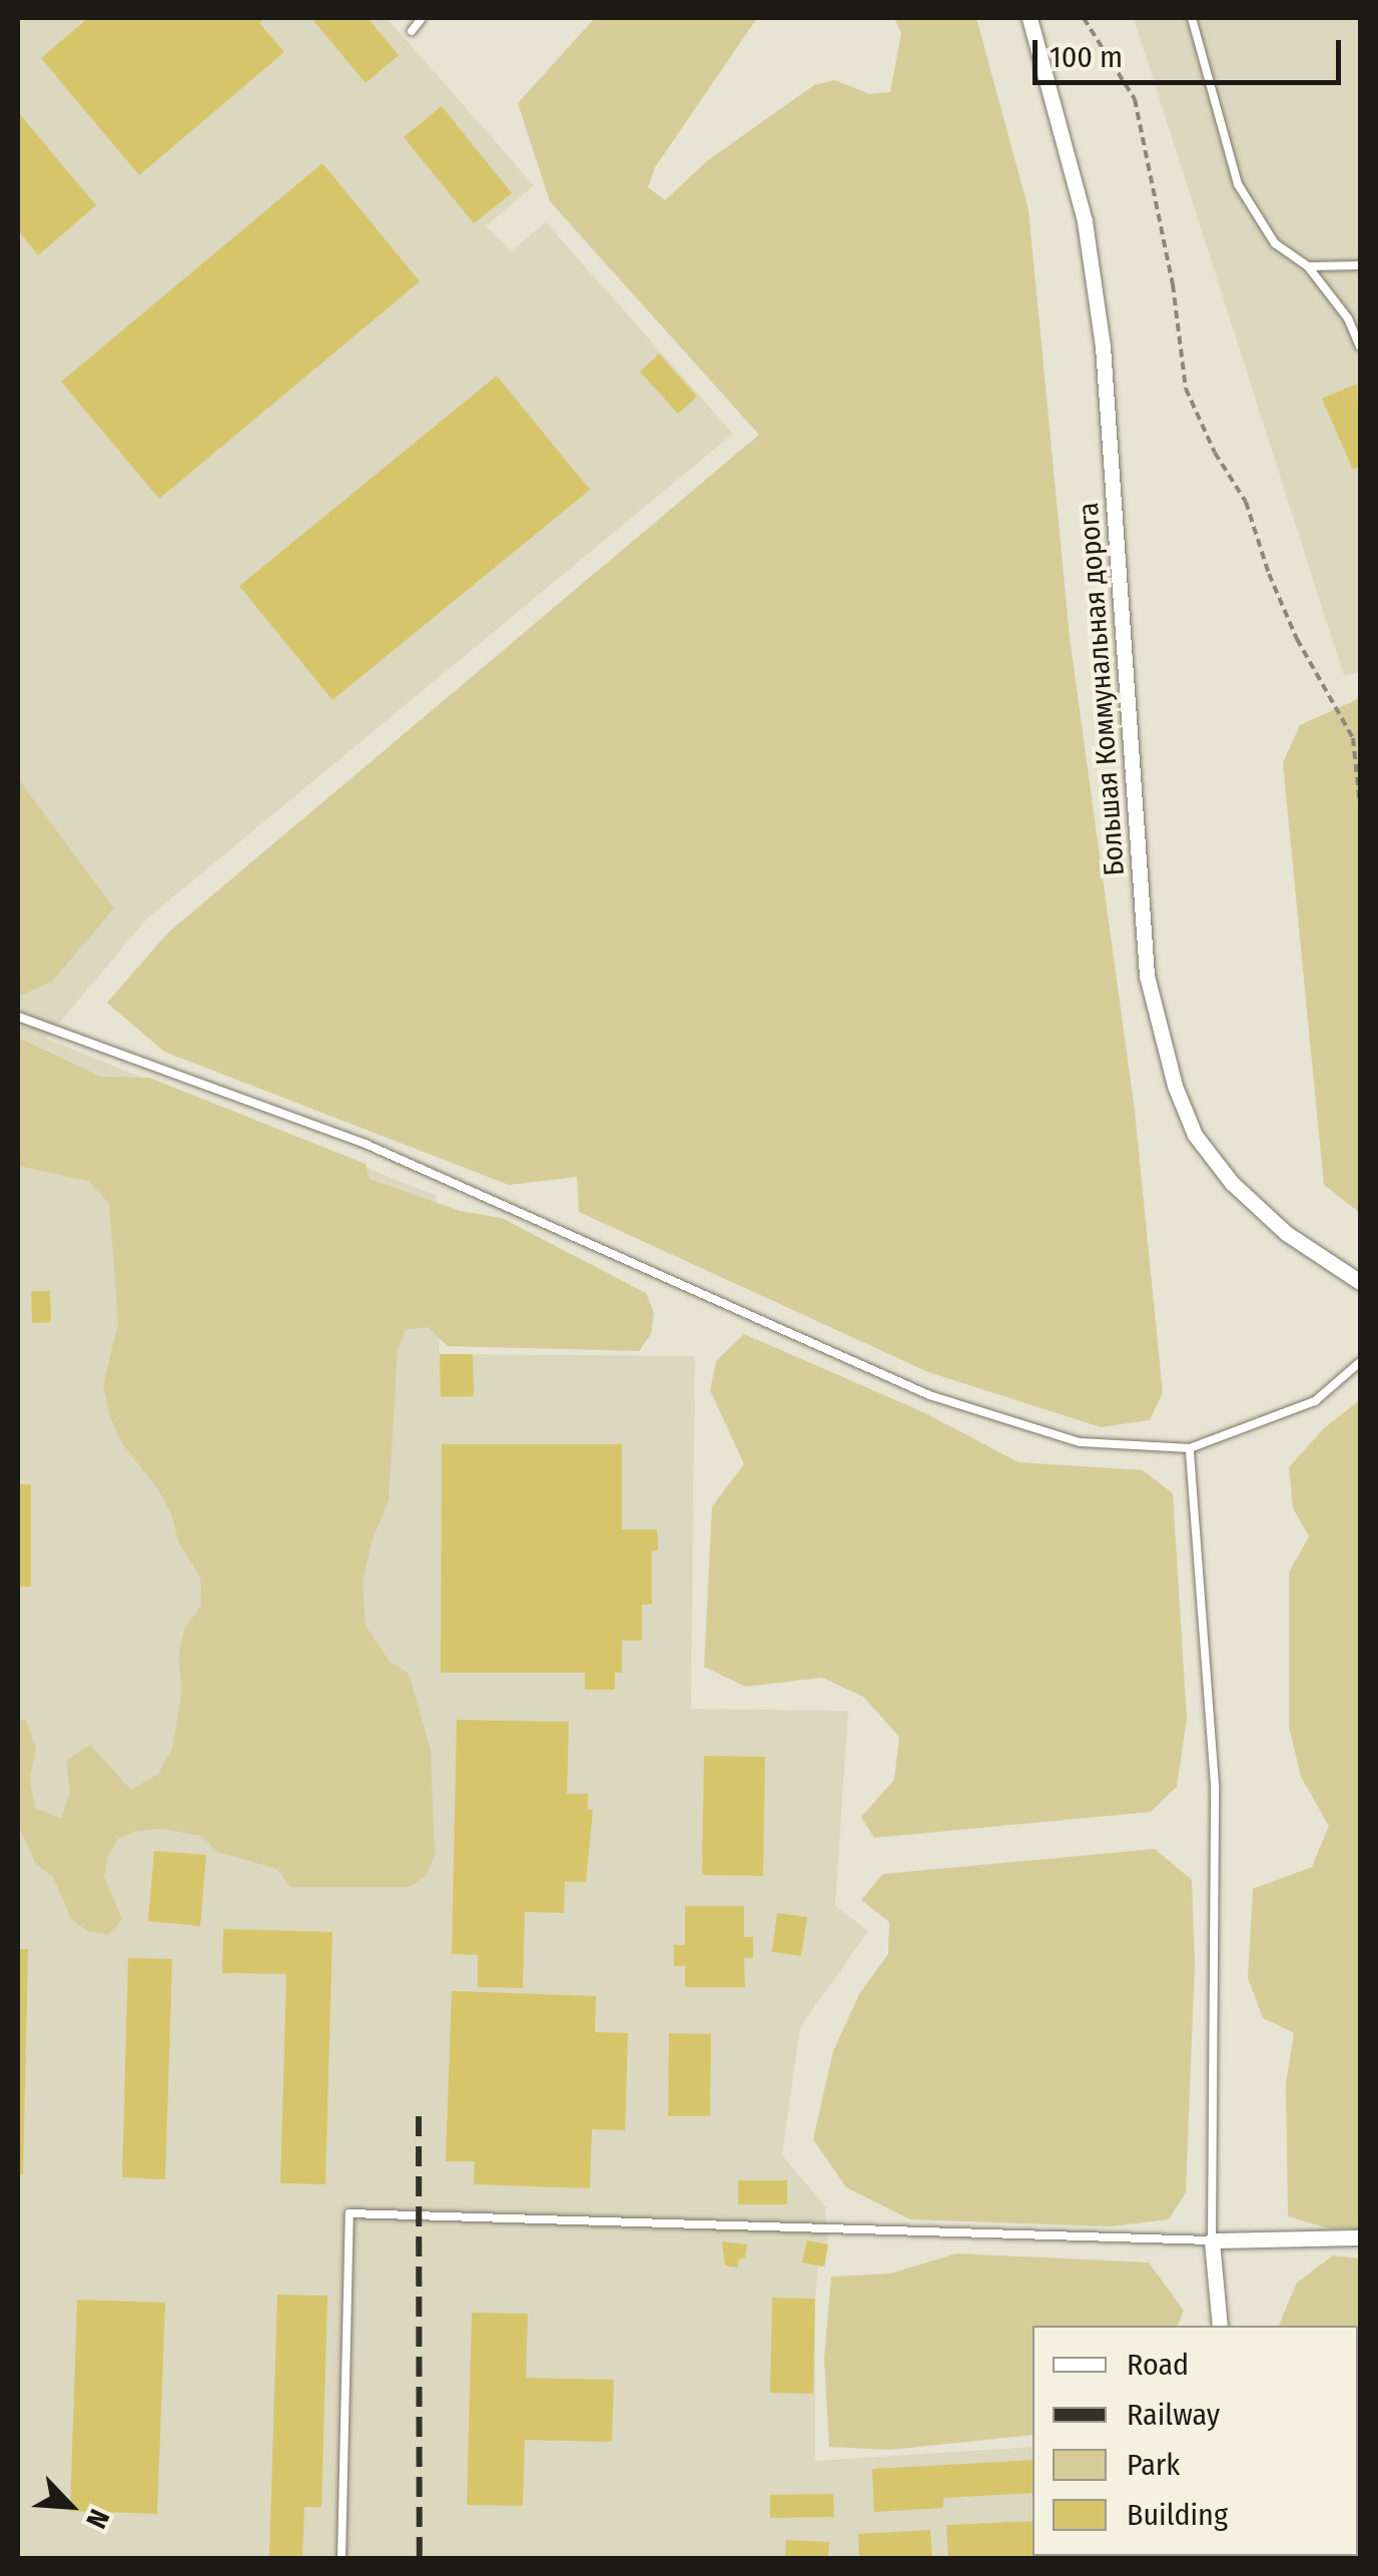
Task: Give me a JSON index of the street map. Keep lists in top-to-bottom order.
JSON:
{
  "streets": {
    "street": ["Большая Коммунальная дорога"]
  },
  "legend": [
    "Road",
    "Railway",
    "Park",
    "Building"
  ],
  "scale_bar": "100 m",
  "north": "bottom right"
}
